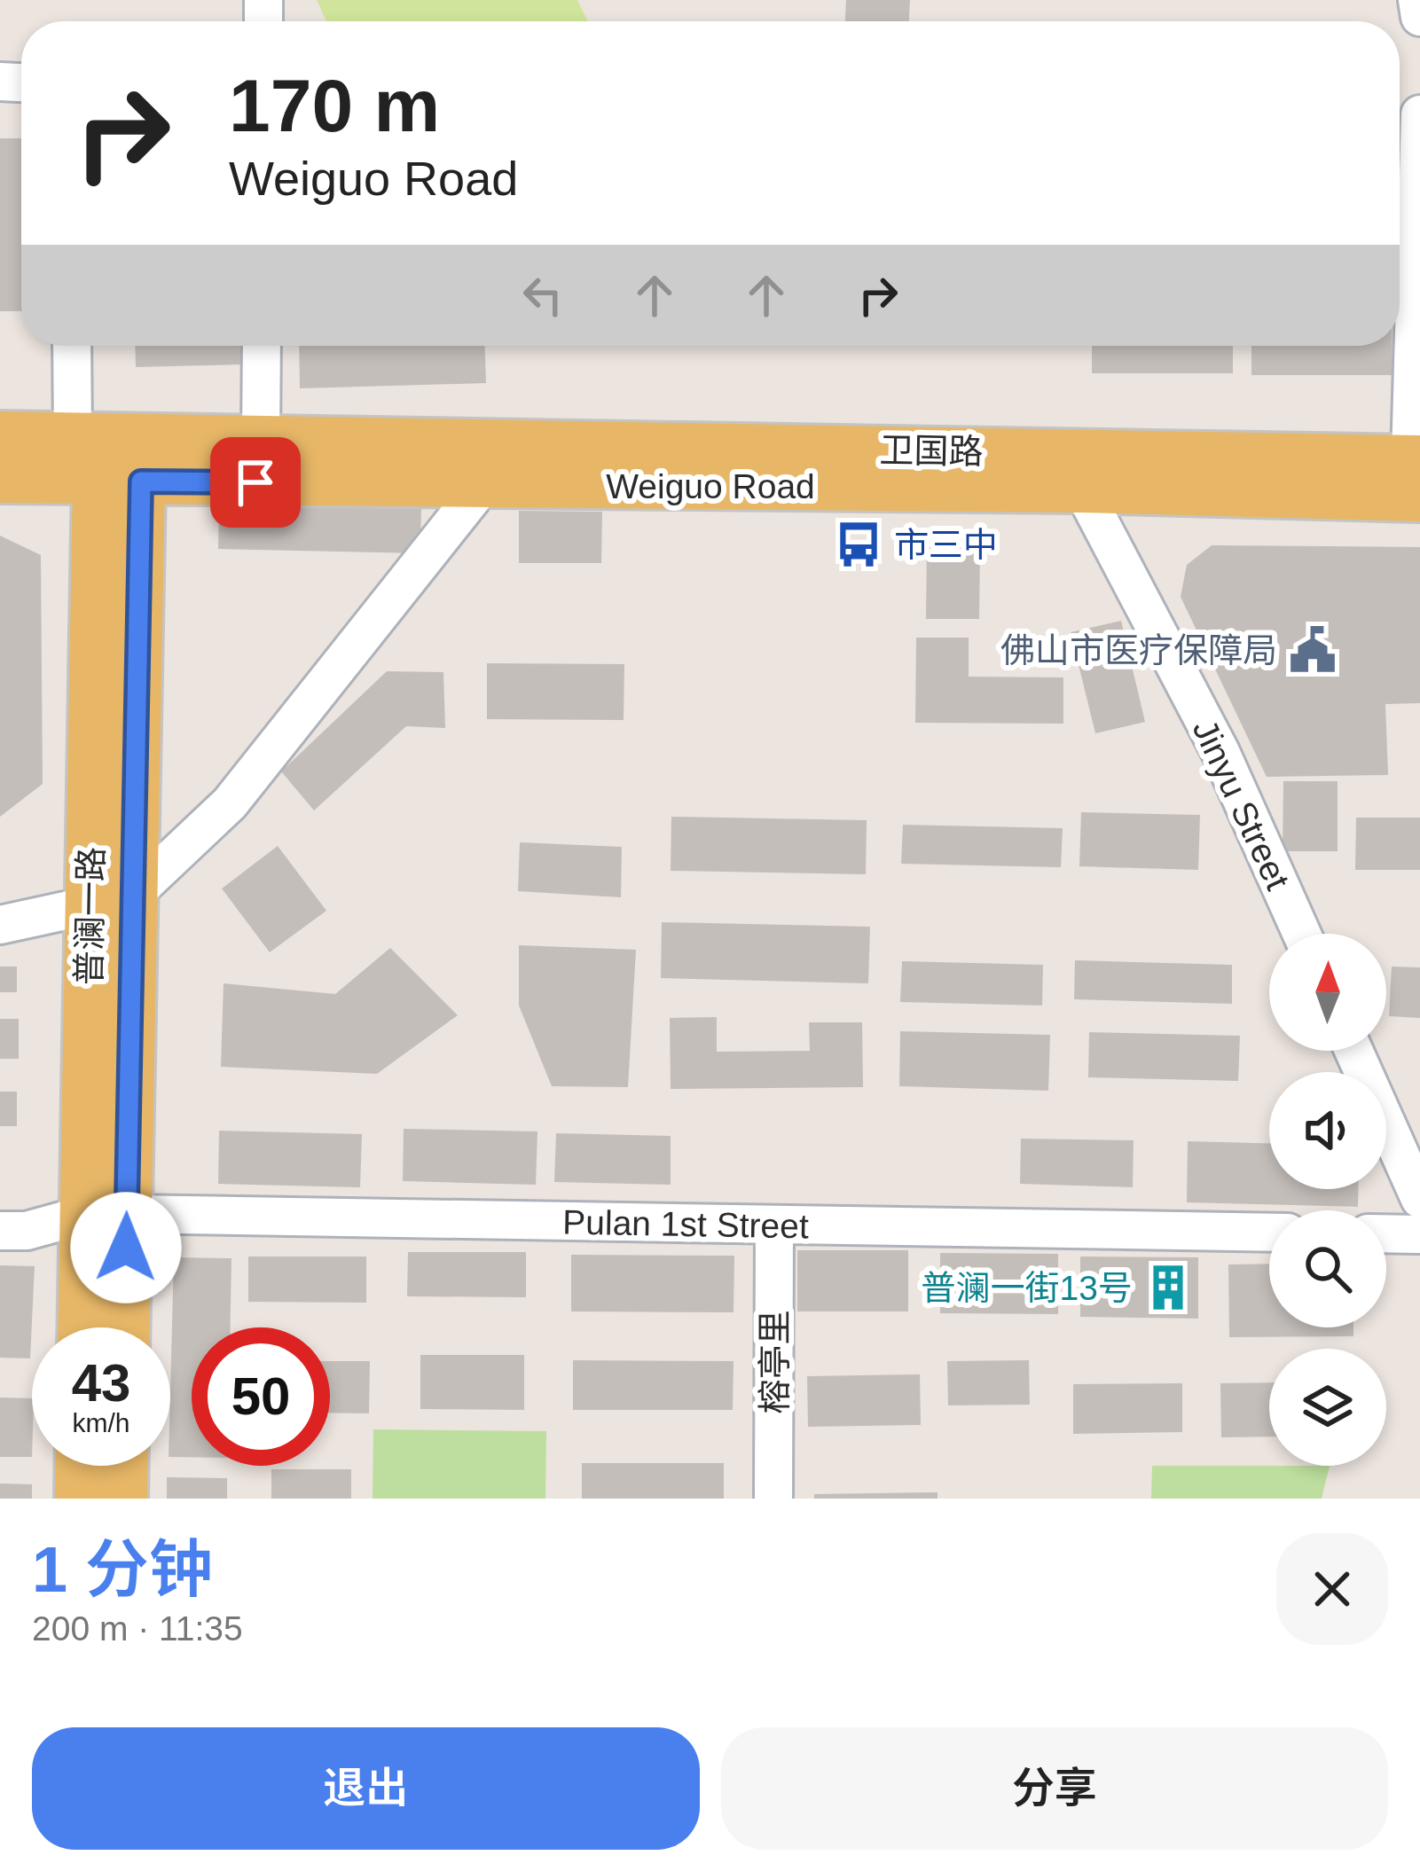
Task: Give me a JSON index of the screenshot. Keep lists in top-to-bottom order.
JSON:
{
  "streets": {
    "main road": ["卫国路", "Weiguo Road", "普澜一路"],
    "street": ["Jinyu Street", "Pulan 1st Street", "榕亭里"]
  },
  "crossings": [
    ["卫国路", "Weiguo Road"],
    ["Weiguo Road", "Jinyu Street"],
    ["Weiguo Road", "普澜一路"],
    ["普澜一路", "Pulan 1st Street"],
    ["Pulan 1st Street", "榕亭里"]
  ],
  "places": {
    "bus stop": ["市三中"],
    "public building": ["佛山市医疗保障局"],
    "building": ["普澜一街13号"]
  },
  "north": "top",
  "page": {
    "turn": ["170 m", "Weiguo Road"],
    "speed": "43 km/h",
    "limit": "50",
    "heading": ["1 分钟", "200 m · 11:35"],
    "buttons": ["退出", "分享"]
  }
}
